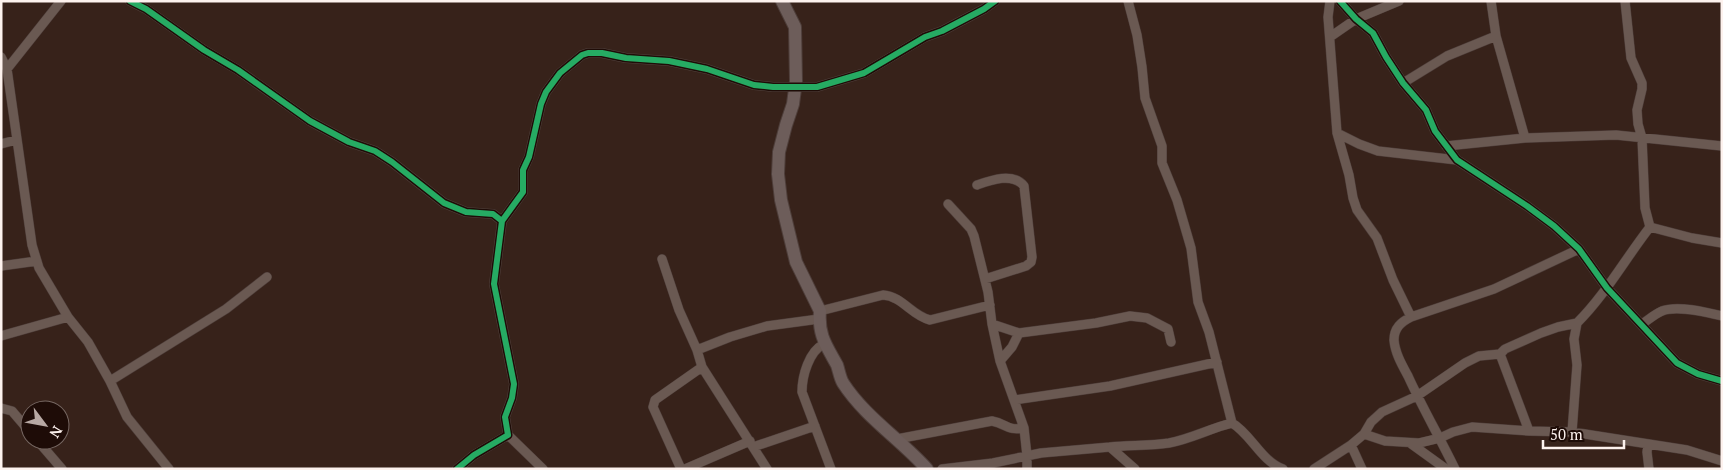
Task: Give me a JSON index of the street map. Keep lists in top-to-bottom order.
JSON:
{
  "scale_bar": "50 m",
  "north": "bottom right"
}
